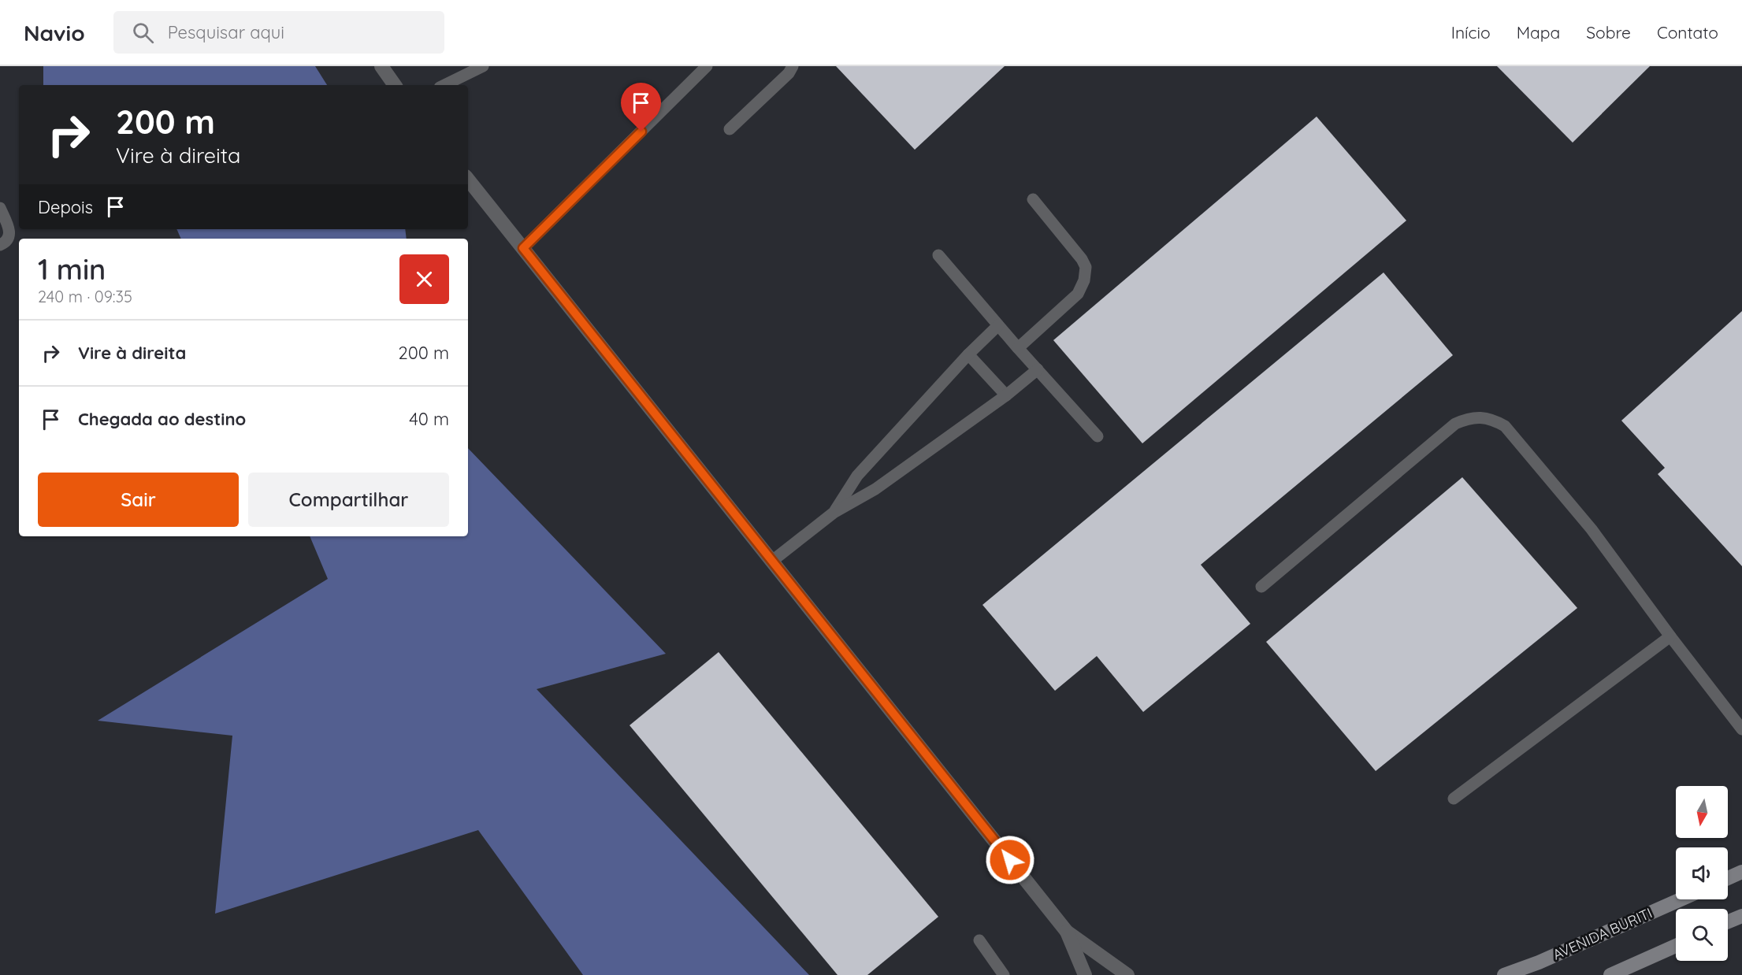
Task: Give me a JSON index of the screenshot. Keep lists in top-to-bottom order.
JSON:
{
  "streets": {
    "main road": ["AVENIDA BURITI"]
  },
  "north": "bottom",
  "page": {
    "header": "Navio",
    "search": "Pesquisar aqui",
    "nav": [
      "Início",
      "Mapa",
      "Sobre",
      "Contato"
    ],
    "turn": ["200 m", "Vire à direita"],
    "then": "Depois",
    "heading": ["1 min", "240 m · 09:35"],
    "list": [
      {
        "name": "Vire à direita",
        "value": "200 m"
      },
      {
        "name": "Chegada ao destino",
        "value": "40 m"
      }
    ],
    "buttons": ["Sair", "Compartilhar"]
  }
}
